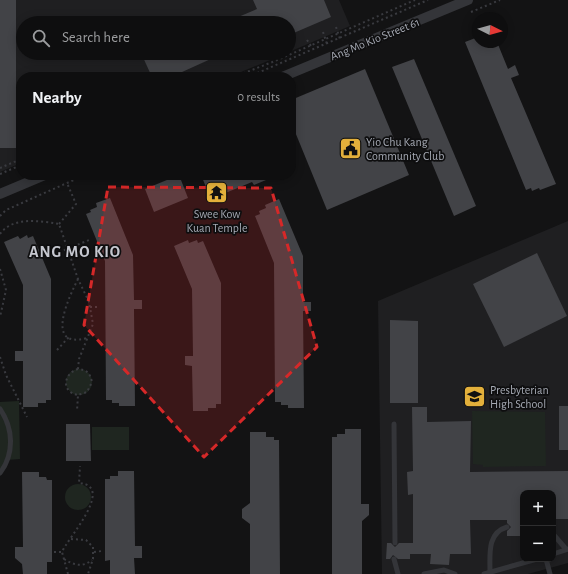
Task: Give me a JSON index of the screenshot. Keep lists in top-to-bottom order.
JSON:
{
  "streets": {
    "street": ["Ang Mo Kio Street 61"]
  },
  "districts": ["ANG MO KIO"],
  "places": {
    "public building": ["Yio Chu Kang Community Club"],
    "temple": ["Swee Kow Kuan Temple"],
    "school or university": ["Presbyterian High School"]
  },
  "north": "right",
  "page": {
    "search": "Search here",
    "heading": ["Nearby", "0 results"],
    "map_buttons": ["+", "−"]
  }
}
